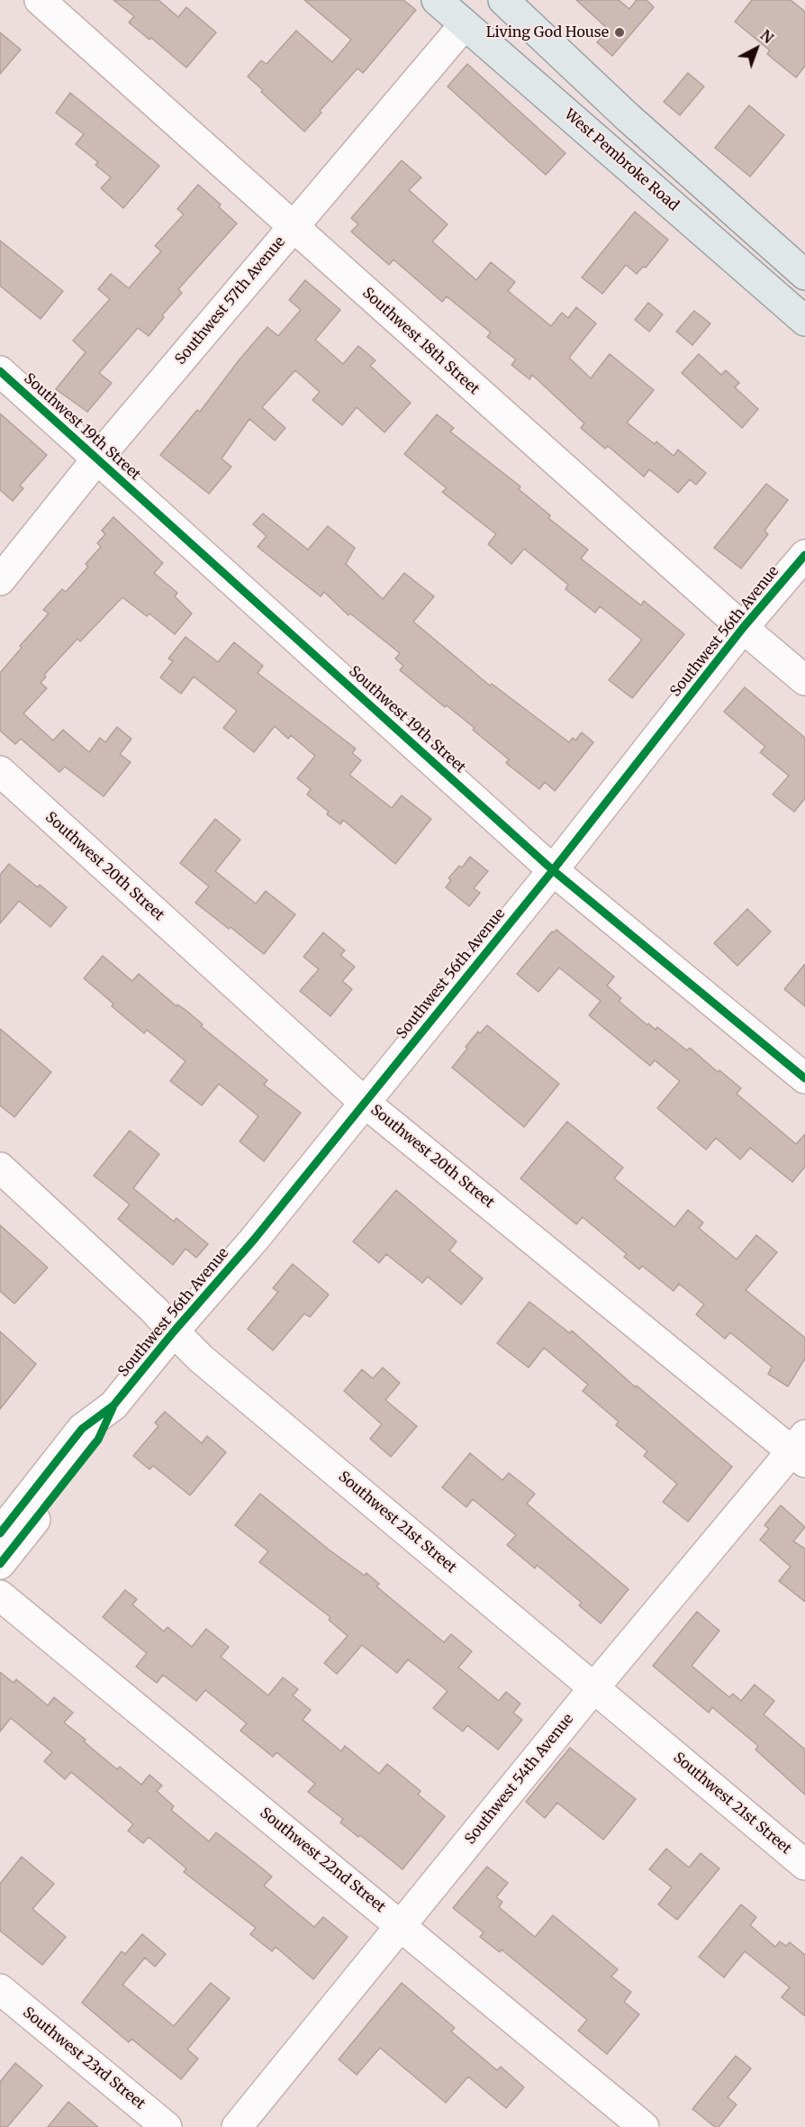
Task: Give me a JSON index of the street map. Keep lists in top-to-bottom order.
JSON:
{
  "streets": {
    "main road": ["West Pembroke Road"],
    "street": [
      "Southwest 57th Avenue",
      "Southwest 18th Street",
      "Southwest 19th Street",
      "Southwest 56th Avenue",
      "Southwest 20th Street",
      "Southwest 21st Street",
      "Southwest 54th Avenue",
      "Southwest 22nd Street",
      "Southwest 23rd Street"
    ]
  },
  "crossings": [
    ["West Pembroke Road", "Southwest 57th Avenue"],
    ["Southwest 57th Avenue", "Southwest 18th Street"],
    ["Southwest 57th Avenue", "Southwest 19th Street"],
    ["Southwest 18th Street", "Southwest 56th Avenue"],
    ["Southwest 19th Street", "Southwest 56th Avenue"],
    ["Southwest 56th Avenue", "Southwest 20th Street"],
    ["Southwest 56th Avenue", "Southwest 21st Street"],
    ["Southwest 20th Street", "Southwest 54th Avenue"],
    ["Southwest 21st Street", "Southwest 54th Avenue"],
    ["Southwest 54th Avenue", "Southwest 22nd Street"]
  ],
  "places": ["Living God House"],
  "north": "top right"
}
